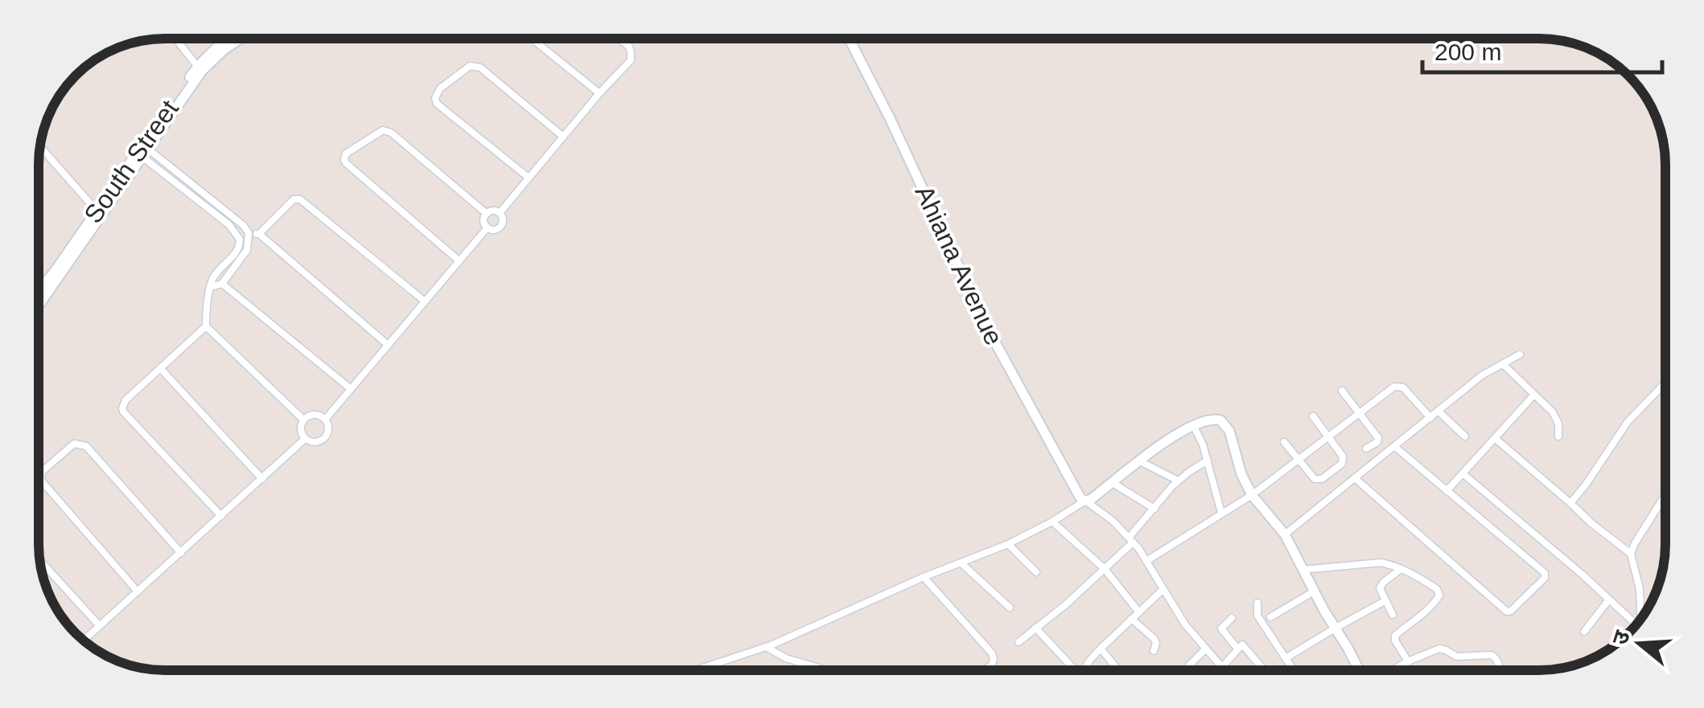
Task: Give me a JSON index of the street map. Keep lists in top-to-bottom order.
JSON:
{
  "streets": {
    "street": ["South Street", "Ahiana Avenue"]
  },
  "scale_bar": "200 m",
  "north": "left"
}
